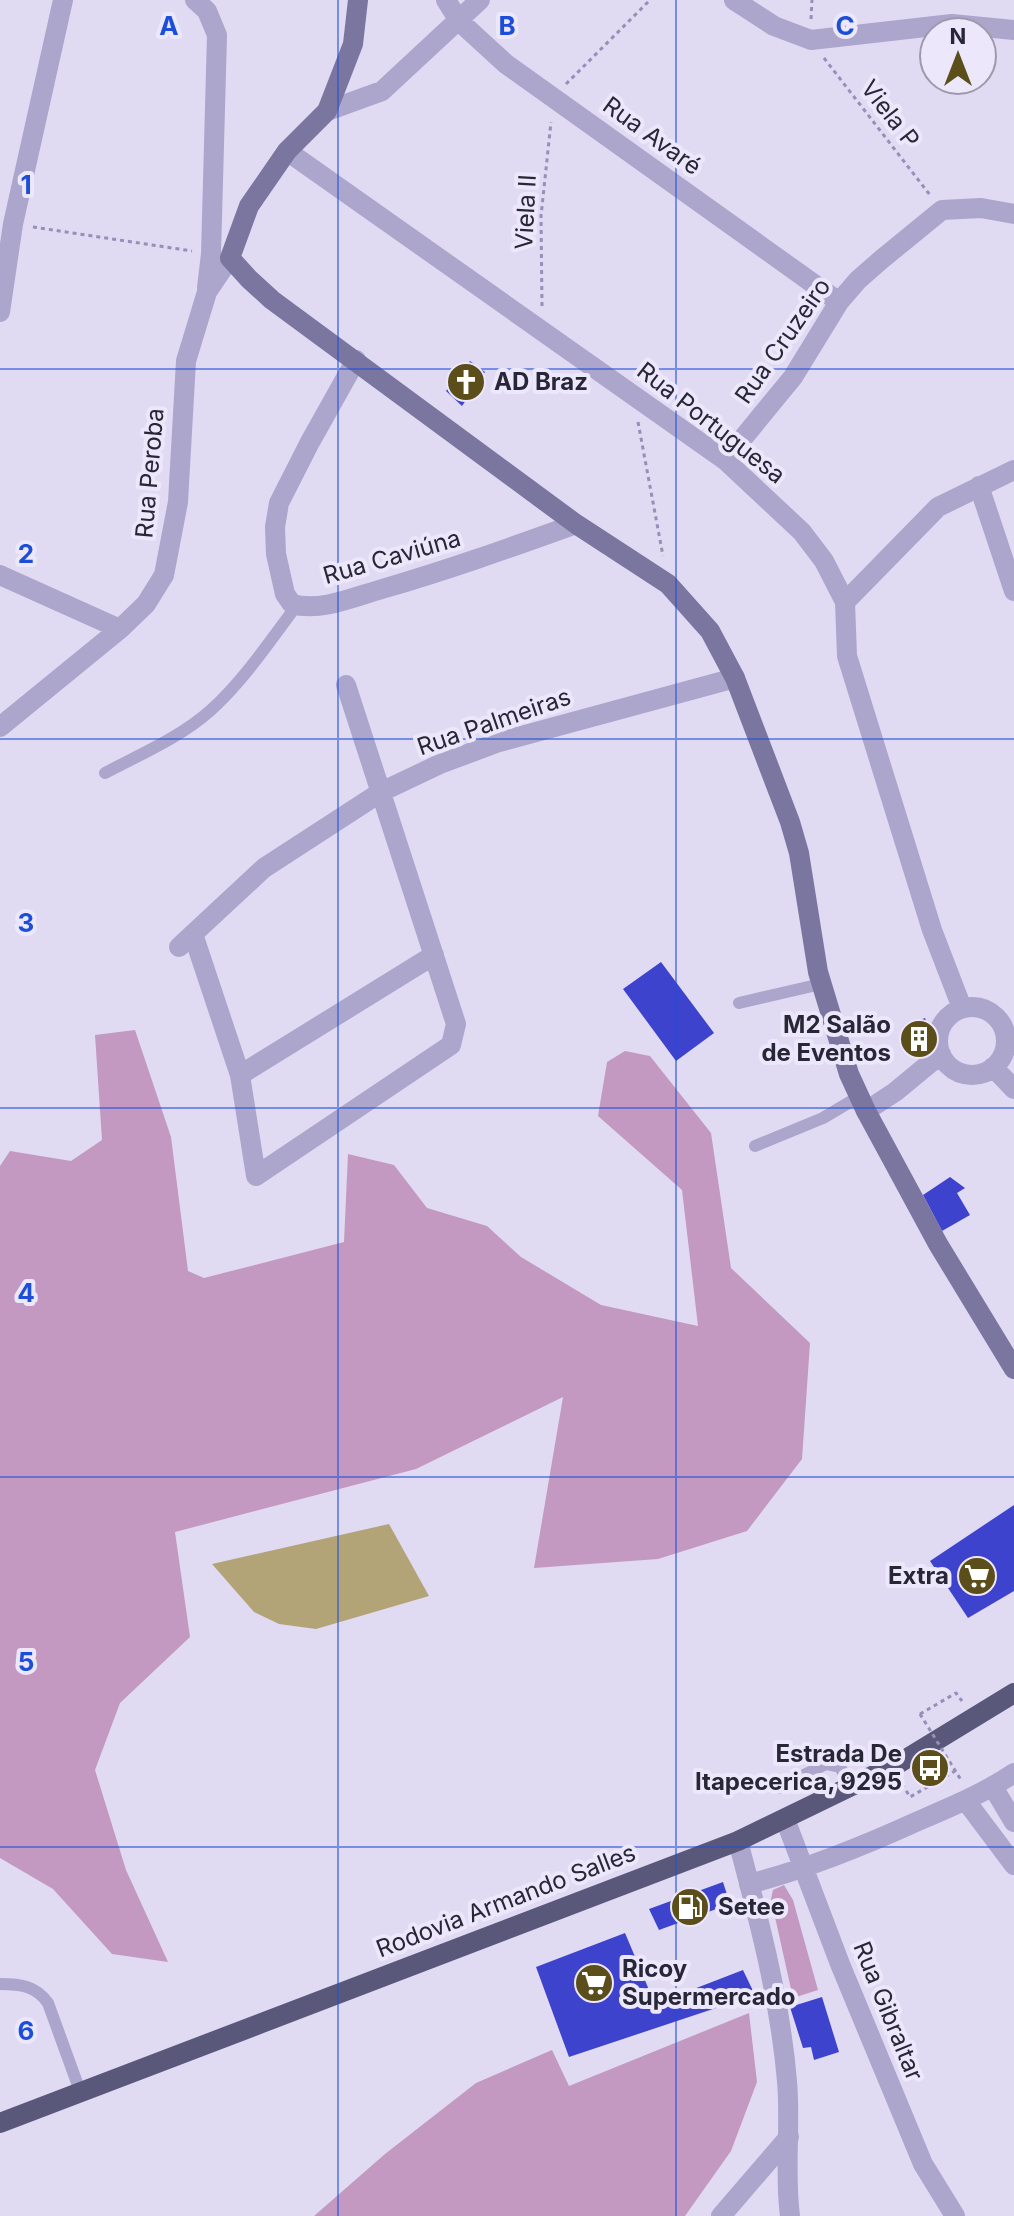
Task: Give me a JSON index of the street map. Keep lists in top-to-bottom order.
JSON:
{
  "streets": {
    "main road": ["Rodovia Armando Salles"],
    "street": [
      "Rua Avaré",
      "Rua Cruzeiro",
      "Rua Portuguesa",
      "Rua Peroba",
      "Rua Caviúna",
      "Rua Palmeiras",
      "Rua Gibraltar"
    ],
    "path": ["Viela P", "Viela II"]
  },
  "crossings": [
    ["Viela P", "Rua Cruzeiro"],
    ["Rua Avaré", "Viela II"],
    ["Rua Avaré", "Rua Cruzeiro"],
    ["Viela II", "Rua Portuguesa"],
    ["Rua Cruzeiro", "Rua Portuguesa"],
    ["Rodovia Armando Salles", "Rua Gibraltar"]
  ],
  "places": {
    "church": ["AD Braz"],
    "building": ["M2 Salão de Eventos"],
    "supermarket": ["Extra", "Ricoy Supermercado"],
    "bus stop": ["Estrada De Itapecerica, 9295"],
    "fuel station": ["Setee"]
  },
  "north": "top",
  "grid": {
    "columns": ["A", "B", "C"],
    "rows": [
      "1",
      "2",
      "3",
      "4",
      "5",
      "6"
    ]
  }
}
